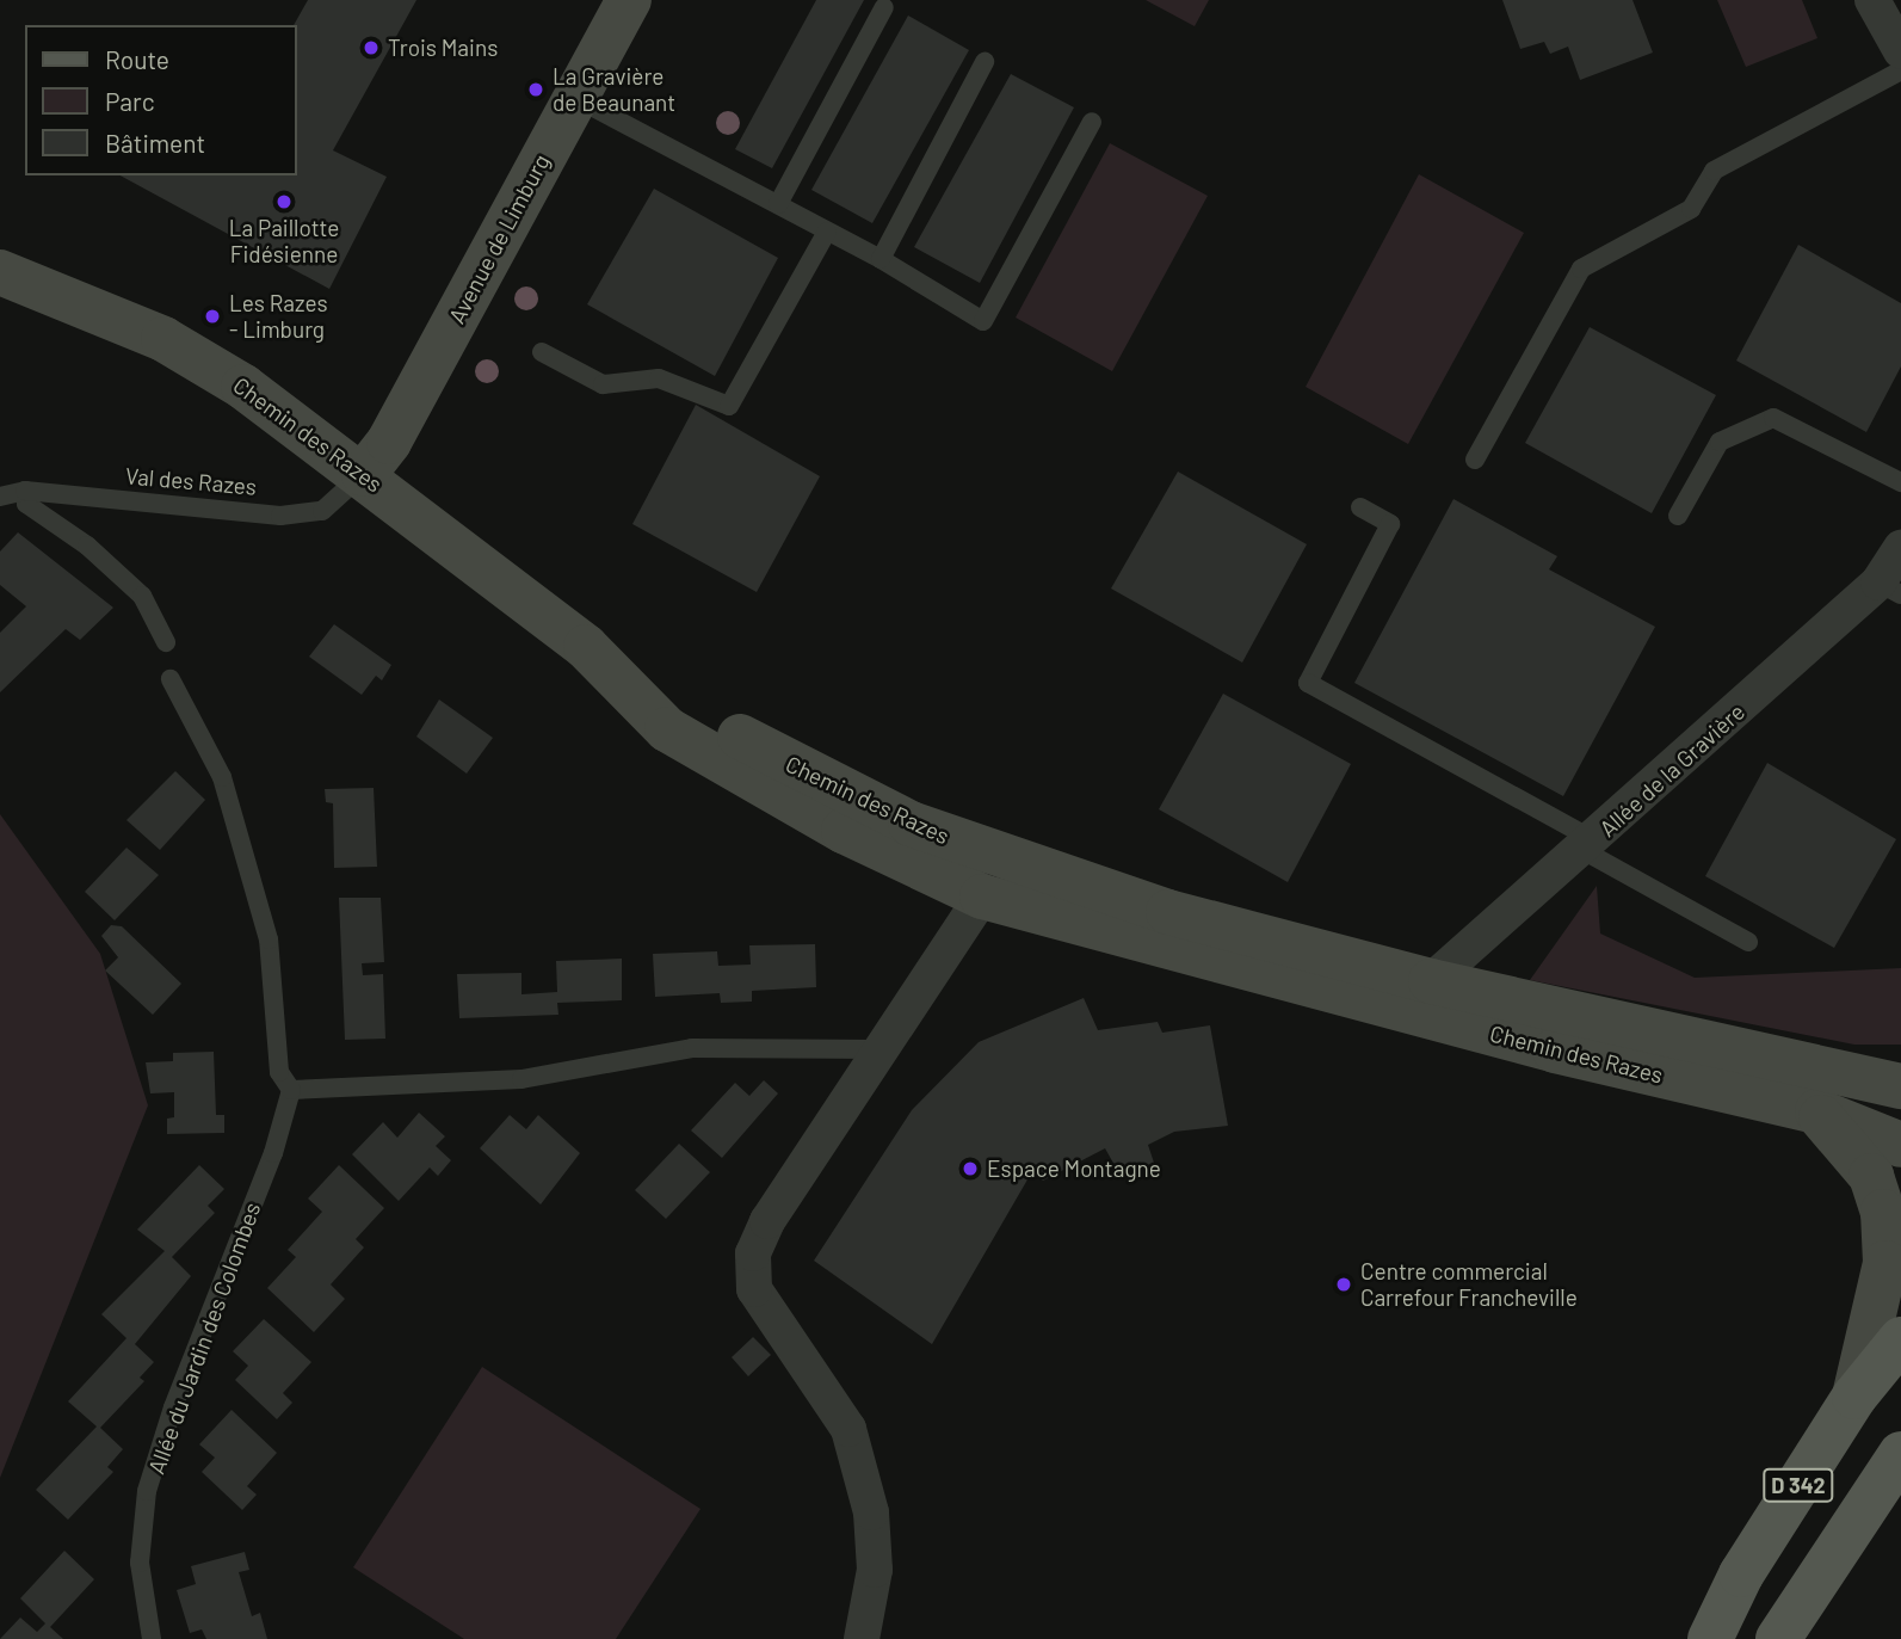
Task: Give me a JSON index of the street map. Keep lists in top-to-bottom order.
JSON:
{
  "streets": {
    "main road": ["D 342"],
    "street": ["Avenue de Limburg", "Chemin des Razes", "Allée de la Gravière"],
    "lane": ["Val des Razes", "Allée du Jardin des Colombes"]
  },
  "crossings": [
    ["Avenue de Limburg", "Chemin des Razes"],
    ["Avenue de Limburg", "Val des Razes"],
    ["Chemin des Razes", "Val des Razes"],
    ["Chemin des Razes", "Allée de la Gravière"]
  ],
  "places": [
    "Trois Mains",
    "La Gravière de Beaunant",
    "La Paillotte Fidésienne",
    "Les Razes - Limburg",
    "Espace Montagne",
    "Centre commercial Carrefour Francheville"
  ],
  "legend": ["Route", "Parc", "Bâtiment"]
}
